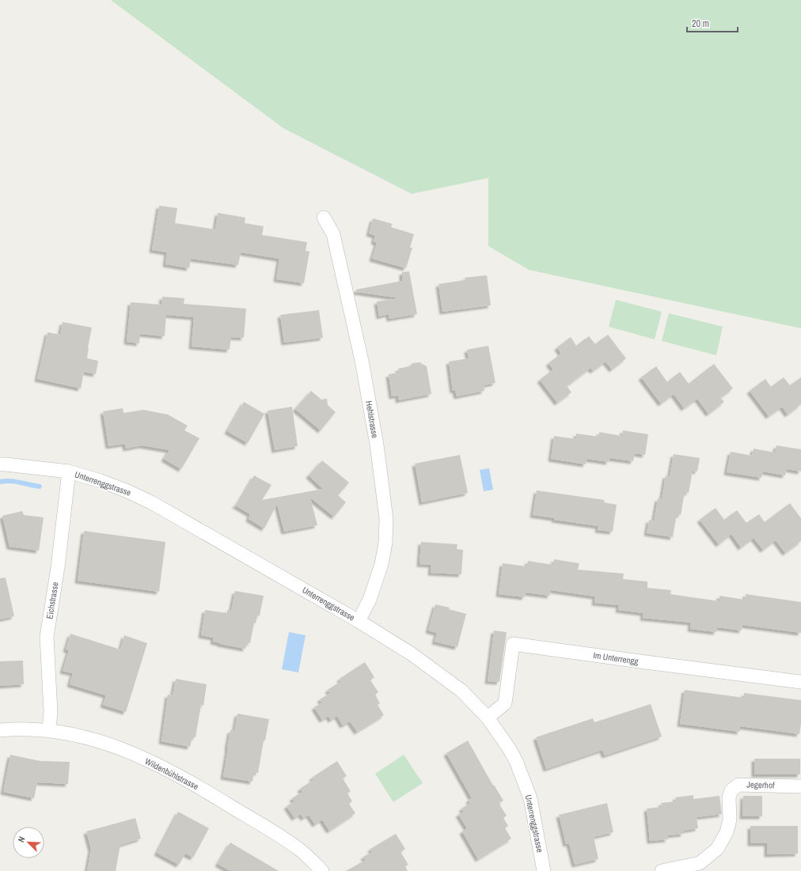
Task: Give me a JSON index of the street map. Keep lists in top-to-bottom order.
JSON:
{
  "streets": {
    "street": [
      "Hehlstrasse",
      "Unterrenggstrasse",
      "Eichstrasse",
      "Im Unterrengg",
      "Wildenbühlstrasse",
      "Jegerhof"
    ]
  },
  "crossings": [
    ["Hehlstrasse", "Unterrenggstrasse"],
    ["Unterrenggstrasse", "Eichstrasse"],
    ["Unterrenggstrasse", "Im Unterrengg"],
    ["Eichstrasse", "Wildenbühlstrasse"]
  ],
  "scale_bar": "20 m",
  "north": "top left"
}
